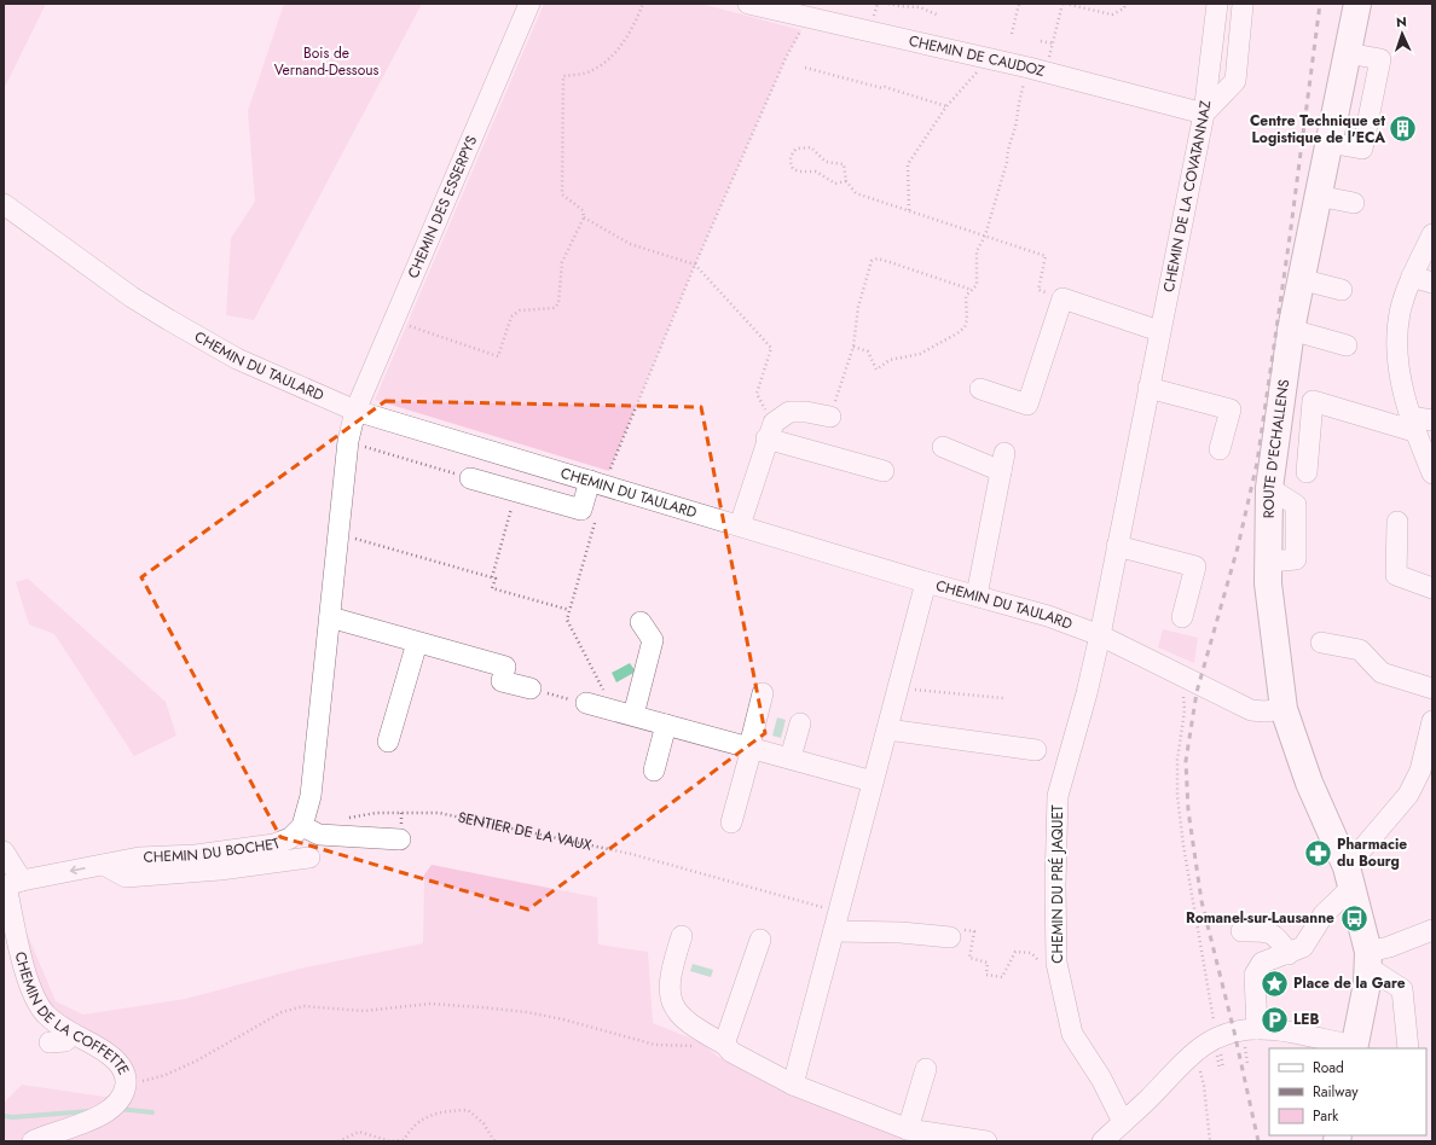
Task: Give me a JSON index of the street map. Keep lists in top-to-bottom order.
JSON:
{
  "streets": {
    "main road": ["ROUTE D'ECHALLENS"],
    "street": [
      "CHEMIN DE CAUDOZ",
      "CHEMIN DE LA COVATANNAZ",
      "CHEMIN DES ESSERPYS",
      "CHEMIN DU TAULARD",
      "CHEMIN DU BOCHET",
      "CHEMIN DU PRÉ JAQUET",
      "CHEMIN DE LA COFFETTE"
    ],
    "path": ["SENTIER DE LA VAUX"]
  },
  "crossings": [
    ["CHEMIN DE CAUDOZ", "CHEMIN DE LA COVATANNAZ"],
    ["CHEMIN DE LA COVATANNAZ", "CHEMIN DU TAULARD"],
    ["CHEMIN DE LA COVATANNAZ", "CHEMIN DU PRÉ JAQUET"],
    ["CHEMIN DES ESSERPYS", "CHEMIN DU TAULARD"],
    ["CHEMIN DU TAULARD", "ROUTE D'ECHALLENS"],
    ["CHEMIN DU TAULARD", "CHEMIN DU PRÉ JAQUET"],
    ["CHEMIN DU BOCHET", "CHEMIN DE LA COFFETTE"]
  ],
  "parks": ["Bois de Vernand-Dessous"],
  "places": {
    "building": ["Centre Technique et Logistique de l'ECA"],
    "pharmacy": ["Pharmacie du Bourg"],
    "bus stop": ["Romanel-sur-Lausanne"],
    "place": ["Place de la Gare"],
    "parking": ["LEB"]
  },
  "legend": ["Road", "Railway", "Park"],
  "north": "top"
}
